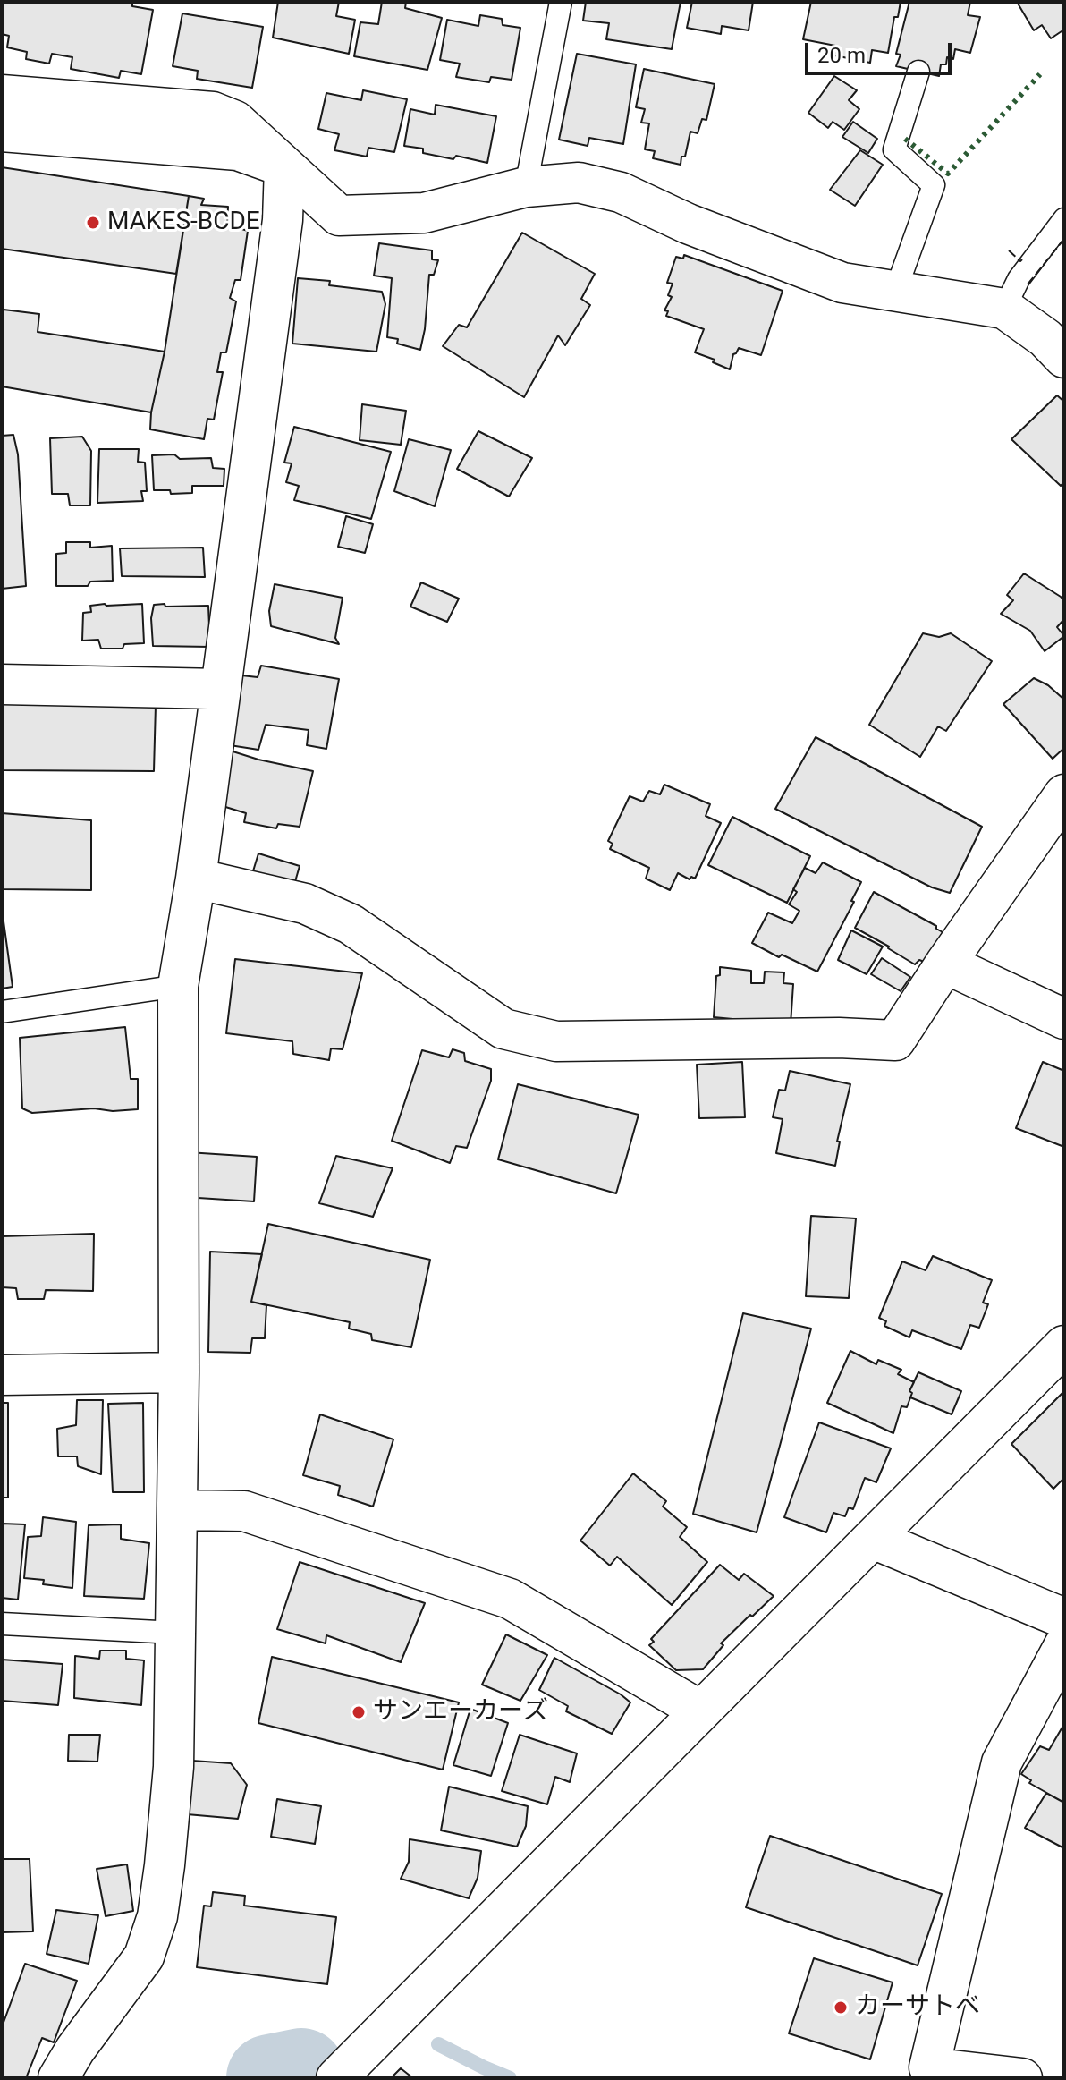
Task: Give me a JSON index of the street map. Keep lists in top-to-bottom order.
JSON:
{
  "places": ["MAKES-BCDE", "サンエーカーズ", "カーサトベ"],
  "scale_bar": "20 m"
}
